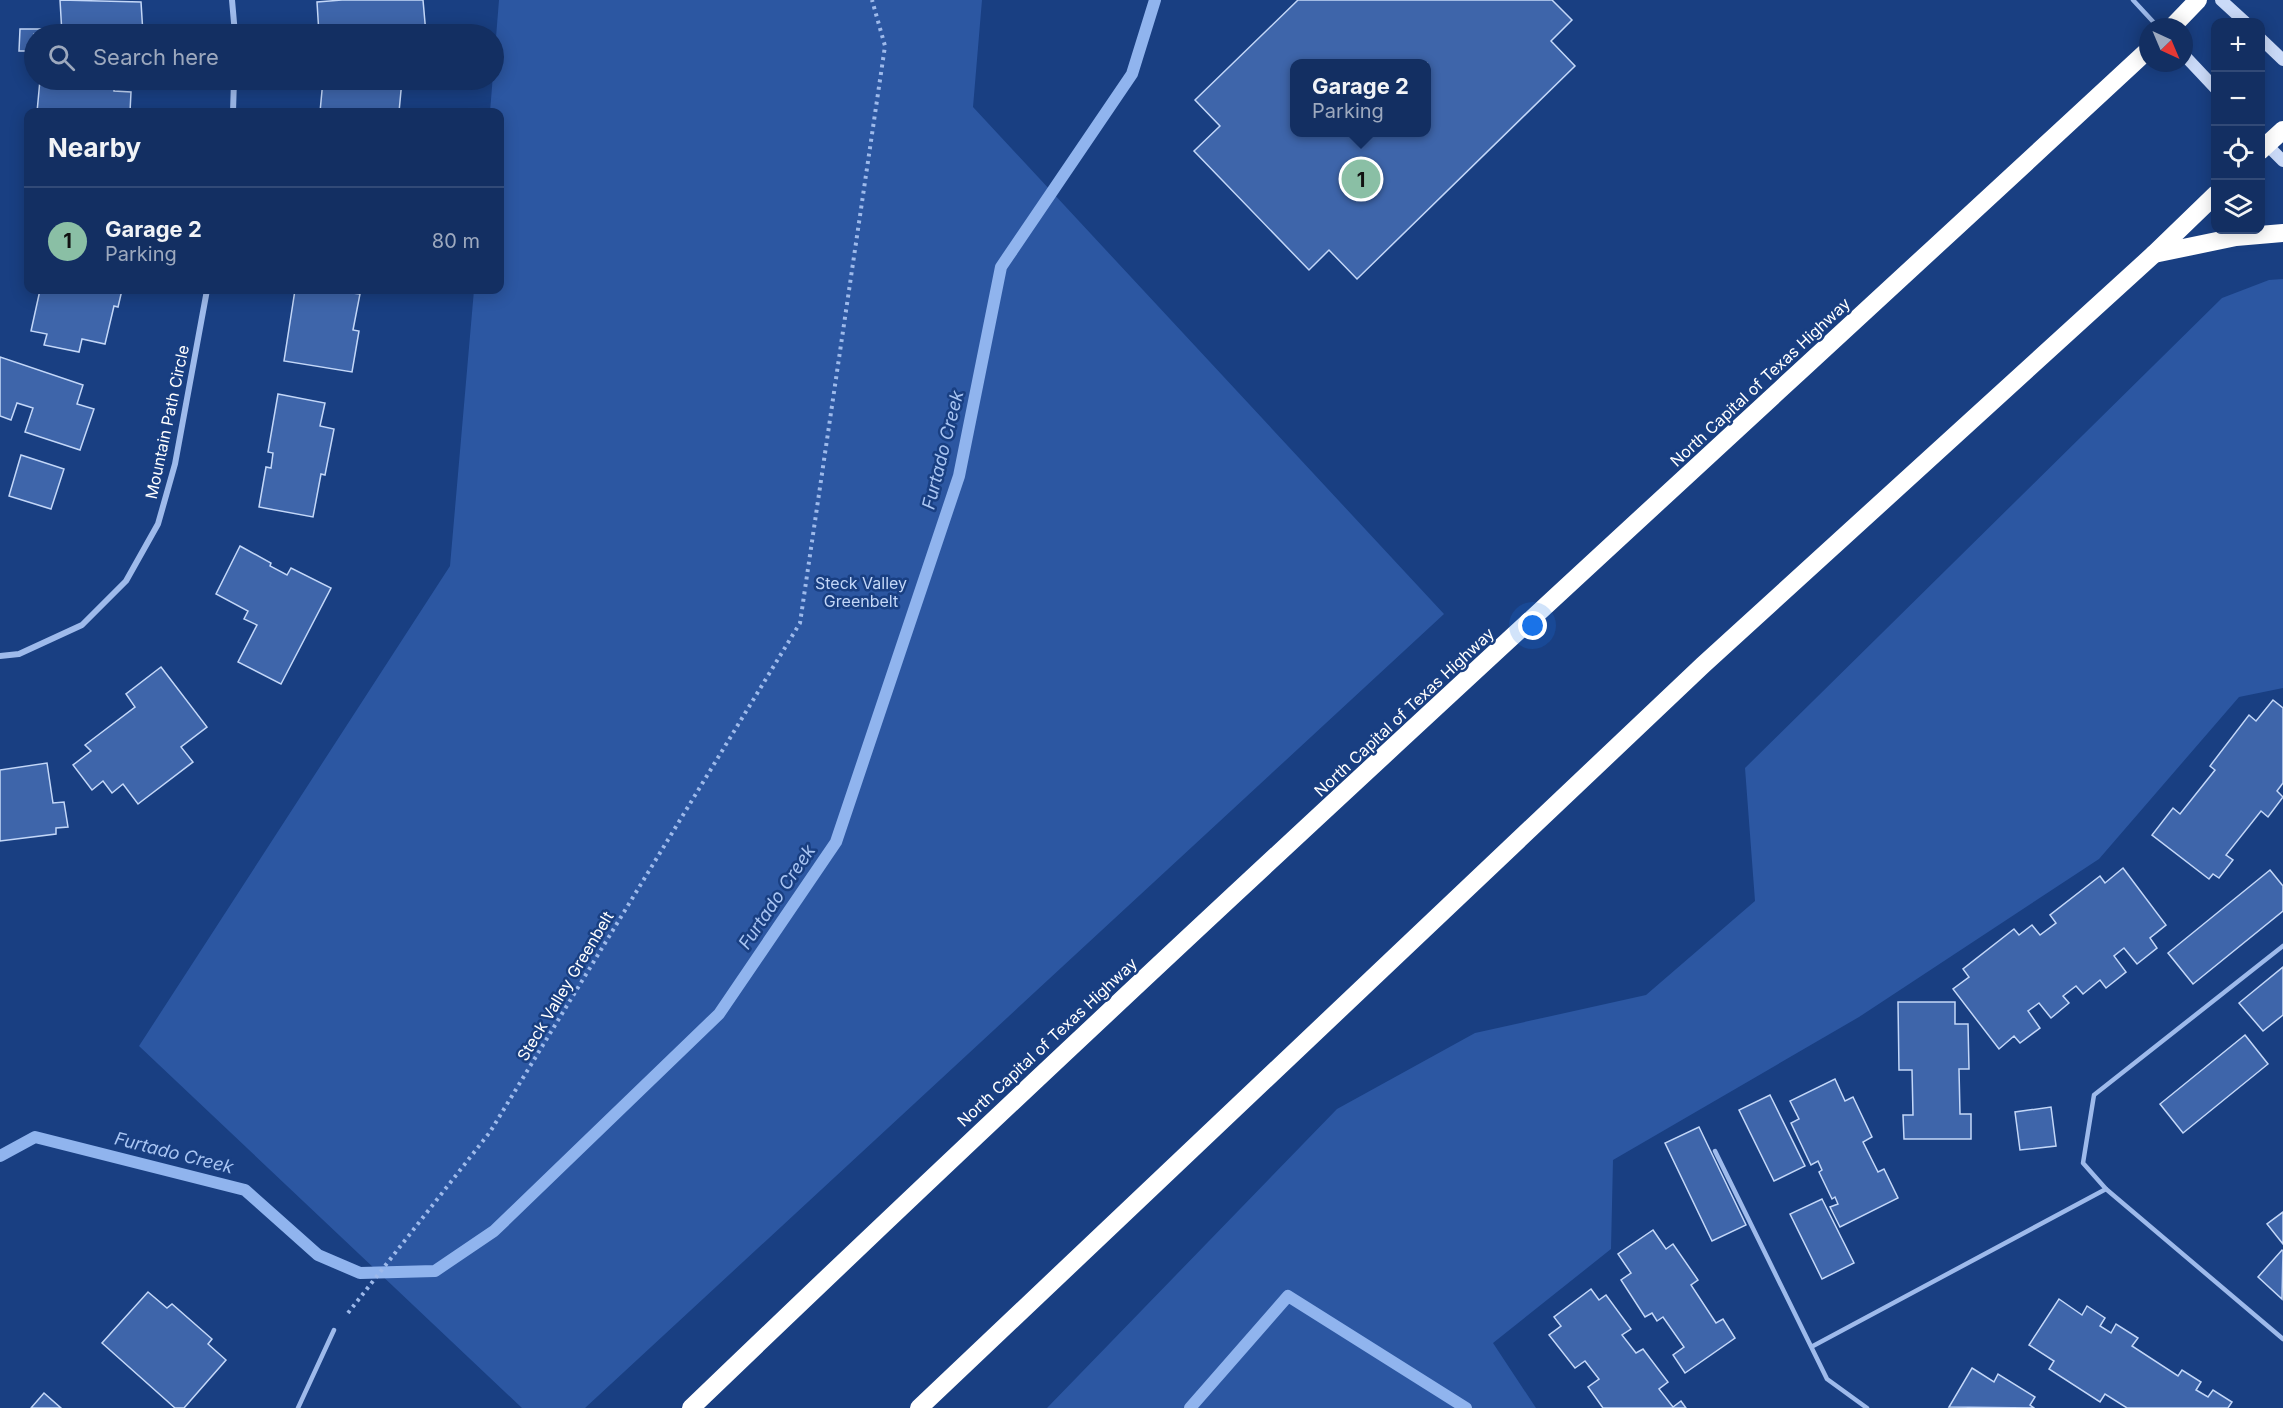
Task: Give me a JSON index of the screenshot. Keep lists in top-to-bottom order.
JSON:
{
  "streets": {
    "highway": ["North Capital of Texas Highway"],
    "street": ["Mountain Path Circle"],
    "path": ["Steck Valley Greenbelt"]
  },
  "water": ["Furtado Creek"],
  "parks": ["Steck Valley Greenbelt"],
  "north": "bottom right",
  "page": {
    "map_buttons": ["+", "−"],
    "search": "Search here",
    "popup": ["Garage 2", "Parking"],
    "heading": "Nearby",
    "pins": "1",
    "list": [
      {
        "mark": "1",
        "name": "Garage 2",
        "note": "Parking",
        "value": "80 m"
      }
    ]
  }
}
